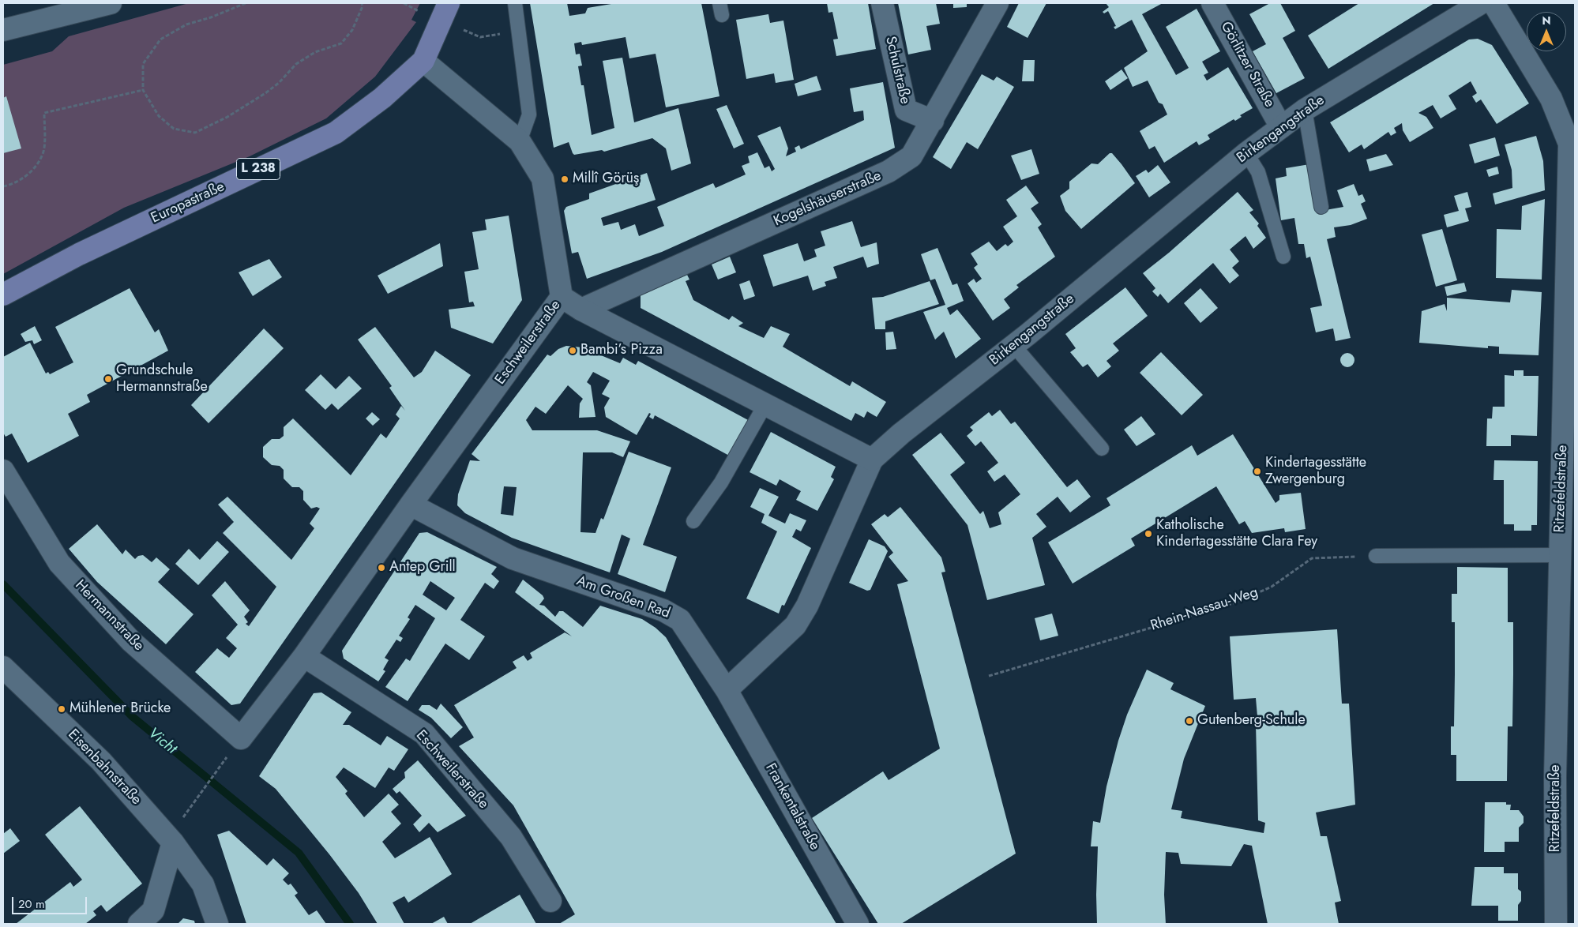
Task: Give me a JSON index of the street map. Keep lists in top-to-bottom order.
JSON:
{
  "streets": {
    "main road": ["L 238", "Europastraße"],
    "street": [
      "Görlitzer Straße",
      "Schulstraße",
      "Birkengangstraße",
      "Kogelshäuserstraße",
      "Eschweilerstraße",
      "Ritzefeldstraße",
      "Am Großen Rad",
      "Hermannstraße",
      "Eisenbahnstraße",
      "Frankentalstraße"
    ],
    "path": ["Rhein-Nassau-Weg"]
  },
  "crossings": [
    ["Görlitzer Straße", "Birkengangstraße"],
    ["Schulstraße", "Kogelshäuserstraße"],
    ["L 238", "Europastraße"],
    ["L 238", "Eschweilerstraße"],
    ["Europastraße", "Eschweilerstraße"],
    ["Eschweilerstraße", "Am Großen Rad"],
    ["Eschweilerstraße", "Hermannstraße"],
    ["Am Großen Rad", "Frankentalstraße"]
  ],
  "water": ["Vicht"],
  "places": [
    "Millî Görüş",
    "Bambi’s Pizza",
    "Grundschule Hermannstraße",
    "Kindertagesstätte Zwergenburg",
    "Katholische Kindertagesstätte Clara Fey",
    "Antep Grill",
    "Mühlener Brücke",
    "Gutenberg-Schule"
  ],
  "scale_bar": "20 m",
  "north": "top"
}
